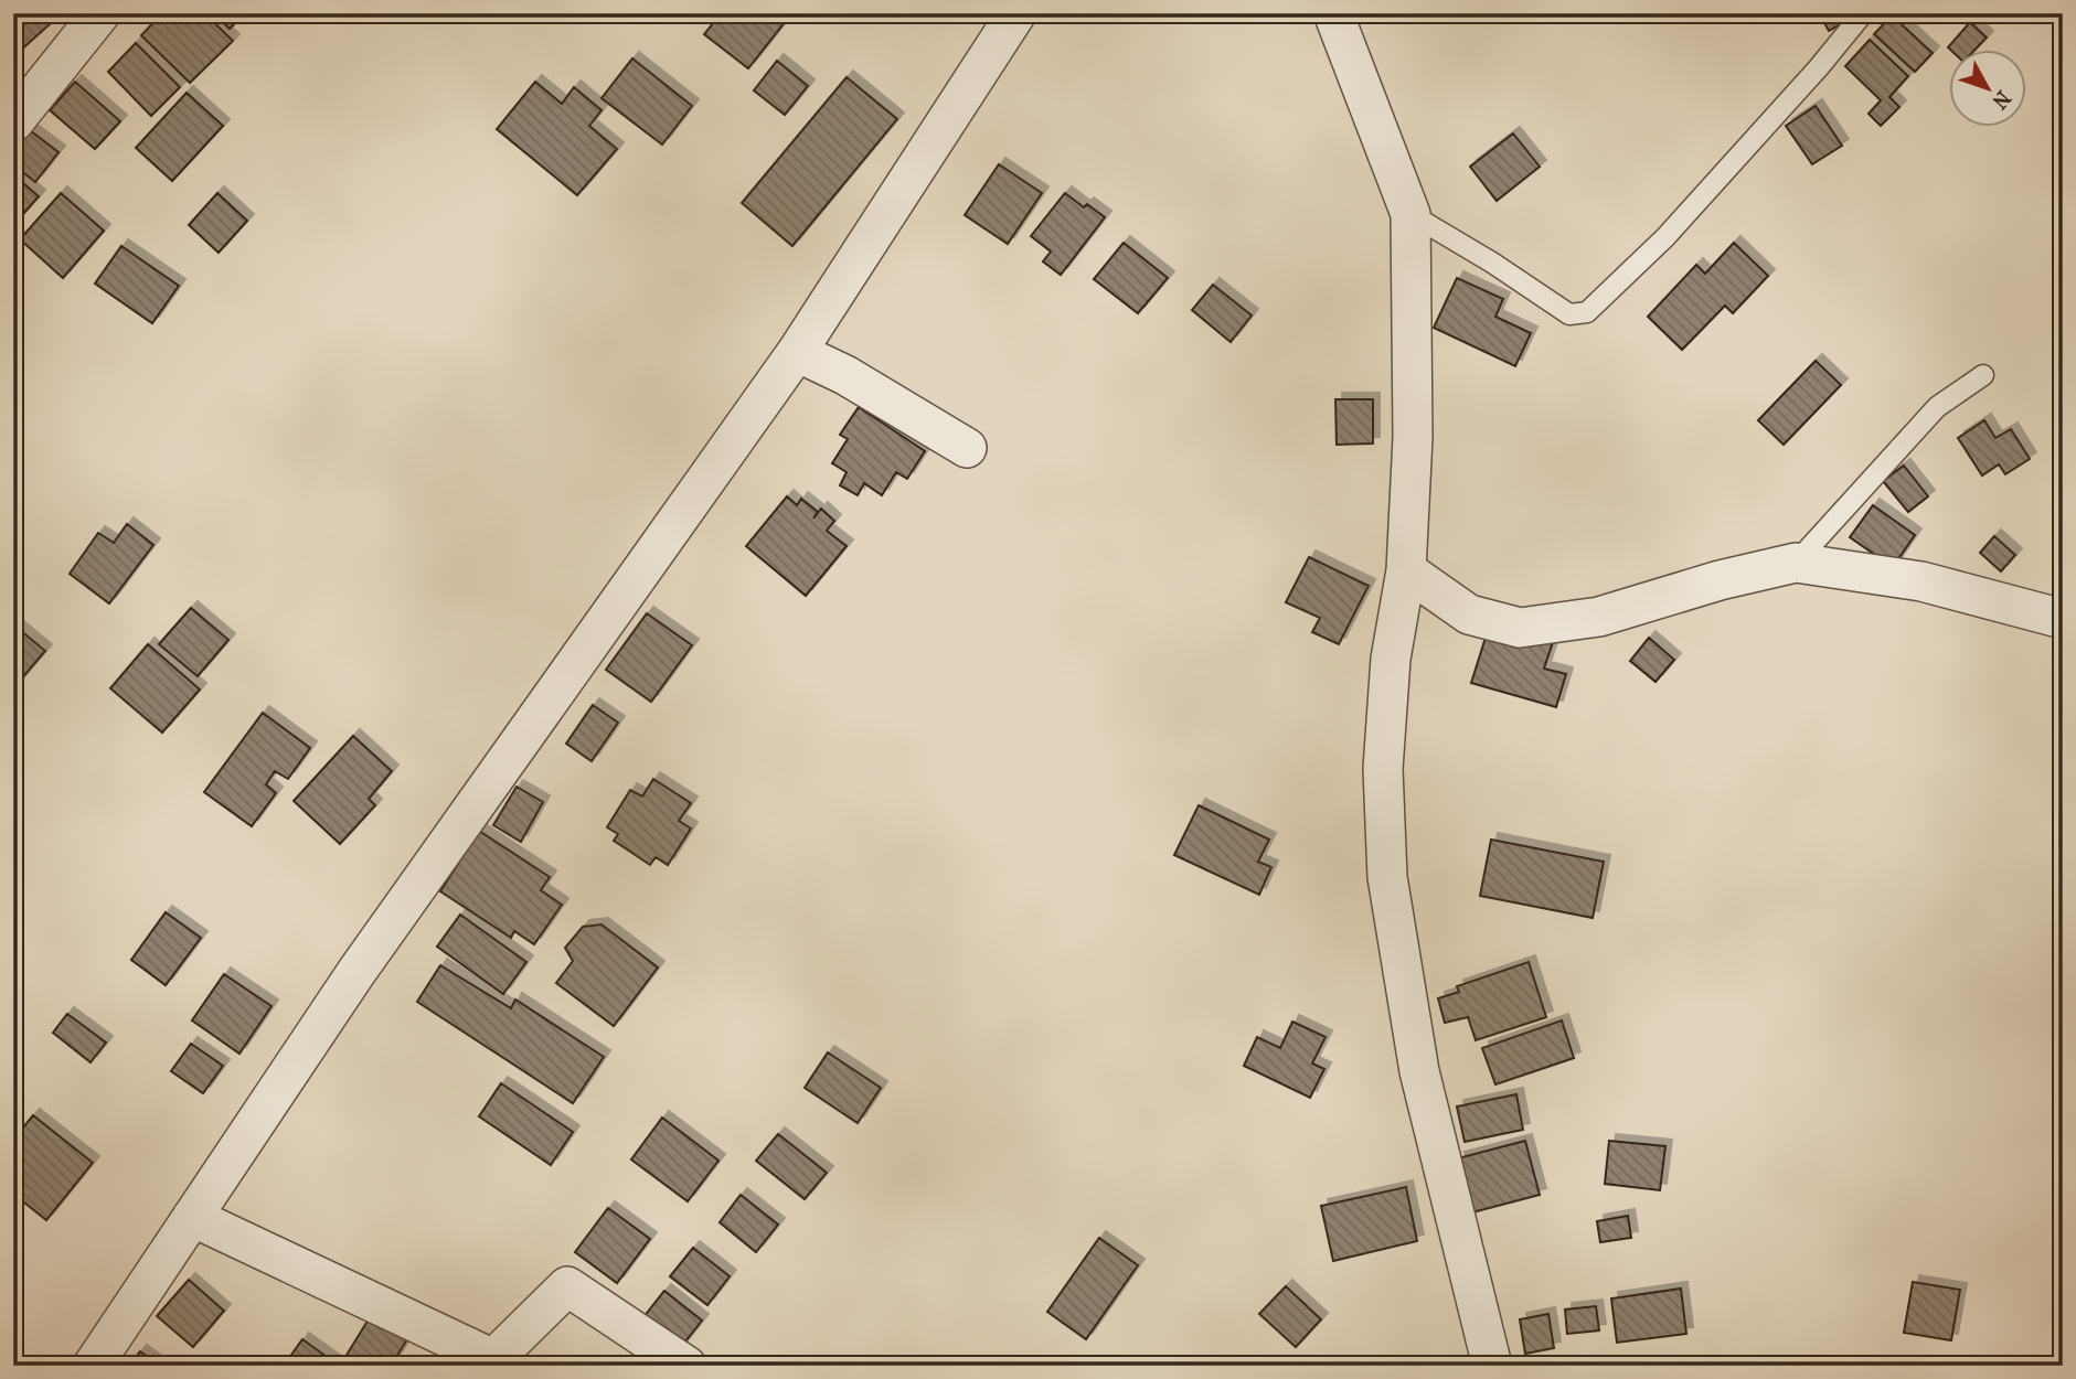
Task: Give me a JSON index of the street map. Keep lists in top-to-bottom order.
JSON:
{
  "north": "bottom right"
}
